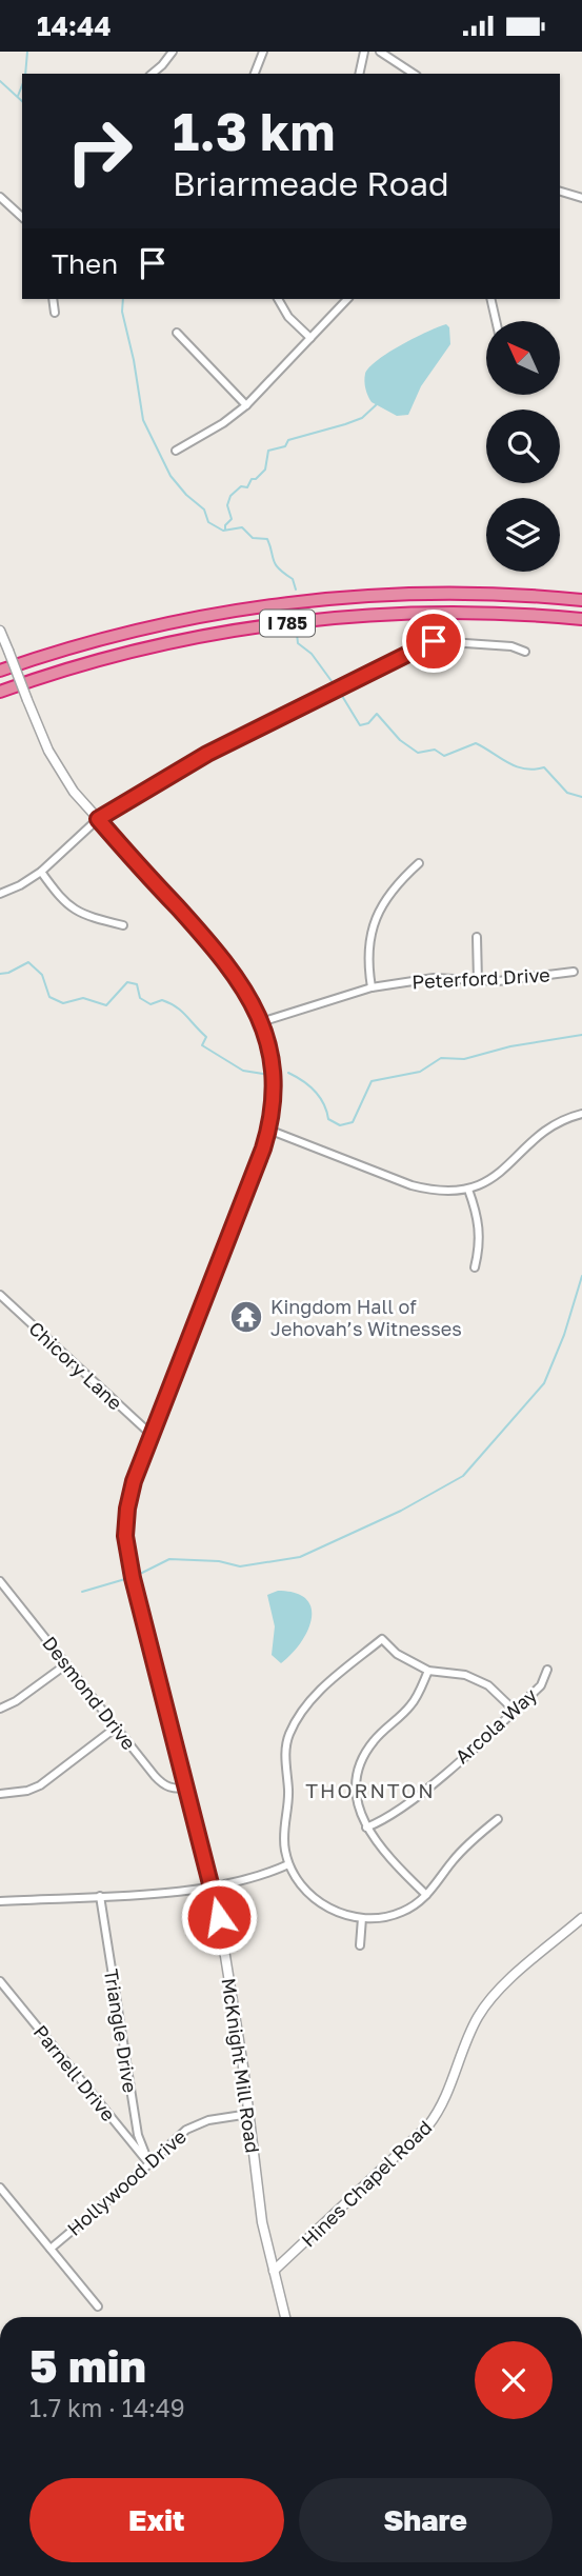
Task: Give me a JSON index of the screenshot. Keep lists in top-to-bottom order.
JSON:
{
  "streets": {
    "highway": ["I 785"],
    "street": [
      "Peterford Drive",
      "Chicory Lane",
      "Desmond Drive",
      "Arcola Way",
      "Triangle Drive",
      "McKnight Mill Road",
      "Parnell Drive",
      "Hollywood Drive",
      "Hines Chapel Road"
    ]
  },
  "crossings": [
    ["Peterford Drive", "McKnight Mill Road"],
    ["Chicory Lane", "McKnight Mill Road"],
    ["Desmond Drive", "McKnight Mill Road"],
    ["Triangle Drive", "Parnell Drive"],
    ["Triangle Drive", "Hollywood Drive"],
    ["McKnight Mill Road", "Hollywood Drive"],
    ["McKnight Mill Road", "Hines Chapel Road"],
    ["Parnell Drive", "Hollywood Drive"]
  ],
  "districts": ["THORNTON"],
  "places": {
    "temple": ["Kingdom Hall of Jehovah’s Witnesses"]
  },
  "north": "top left",
  "page": {
    "status": "14:44",
    "turn": ["1.3 km", "Briarmeade Road"],
    "then": "Then",
    "heading": ["5 min", "1.7 km · 14:49"],
    "buttons": ["Exit", "Share"]
  }
}
